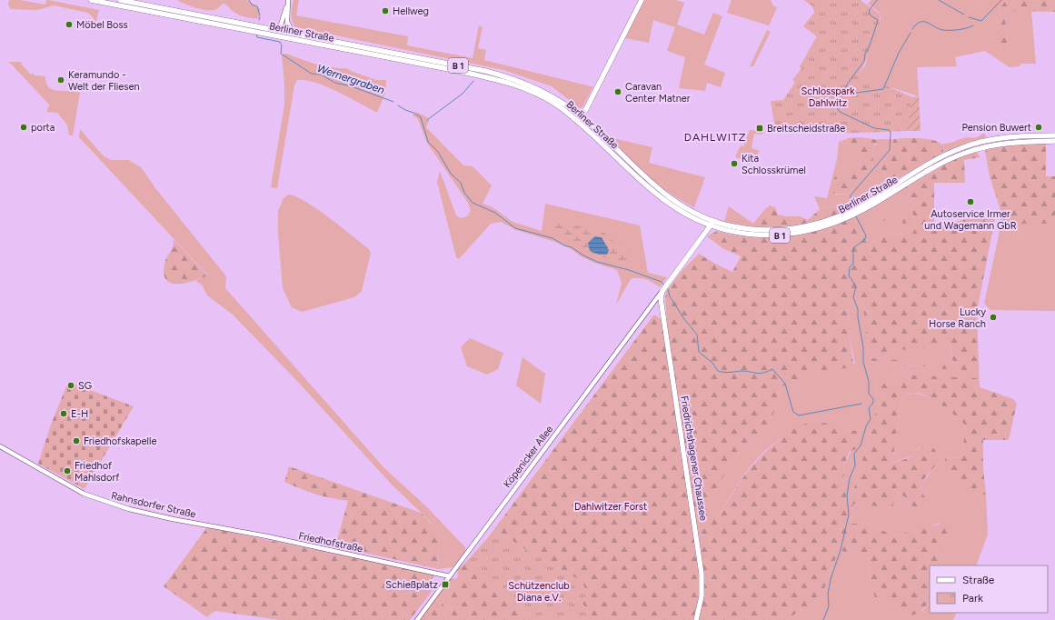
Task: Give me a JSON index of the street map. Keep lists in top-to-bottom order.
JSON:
{
  "streets": {
    "main road": ["Berliner Straße", "B 1", "Friedrichshagener Chaussee"],
    "street": ["Köpenicker Allee", "Rahnsdorfer Straße", "Friedhofstraße"]
  },
  "crossings": [
    ["Berliner Straße", "B 1"],
    ["Köpenicker Allee", "Friedhofstraße"],
    ["Rahnsdorfer Straße", "Friedhofstraße"]
  ],
  "districts": ["DAHLWITZ"],
  "water": ["Wernergraben"],
  "parks": ["Schlosspark Dahlwitz", "Dahlwitzer Forst", "Schützenclub Diana e.V."],
  "places": {
    "other": [
      "Hellweg",
      "Möbel Boss",
      "Keramundo - Welt der Fliesen",
      "Caravan Center Matner",
      "porta",
      "Pension Buwert",
      "Kita Schlosskrümel",
      "Autoservice Irmer und Wagemann GbR",
      "Lucky Horse Ranch",
      "SG",
      "E-H",
      "Friedhofskapelle",
      "Friedhof Mahlsdorf"
    ],
    "transit": ["Breitscheidstraße", "Schießplatz"]
  },
  "legend": ["Straße", "Park"]
}
